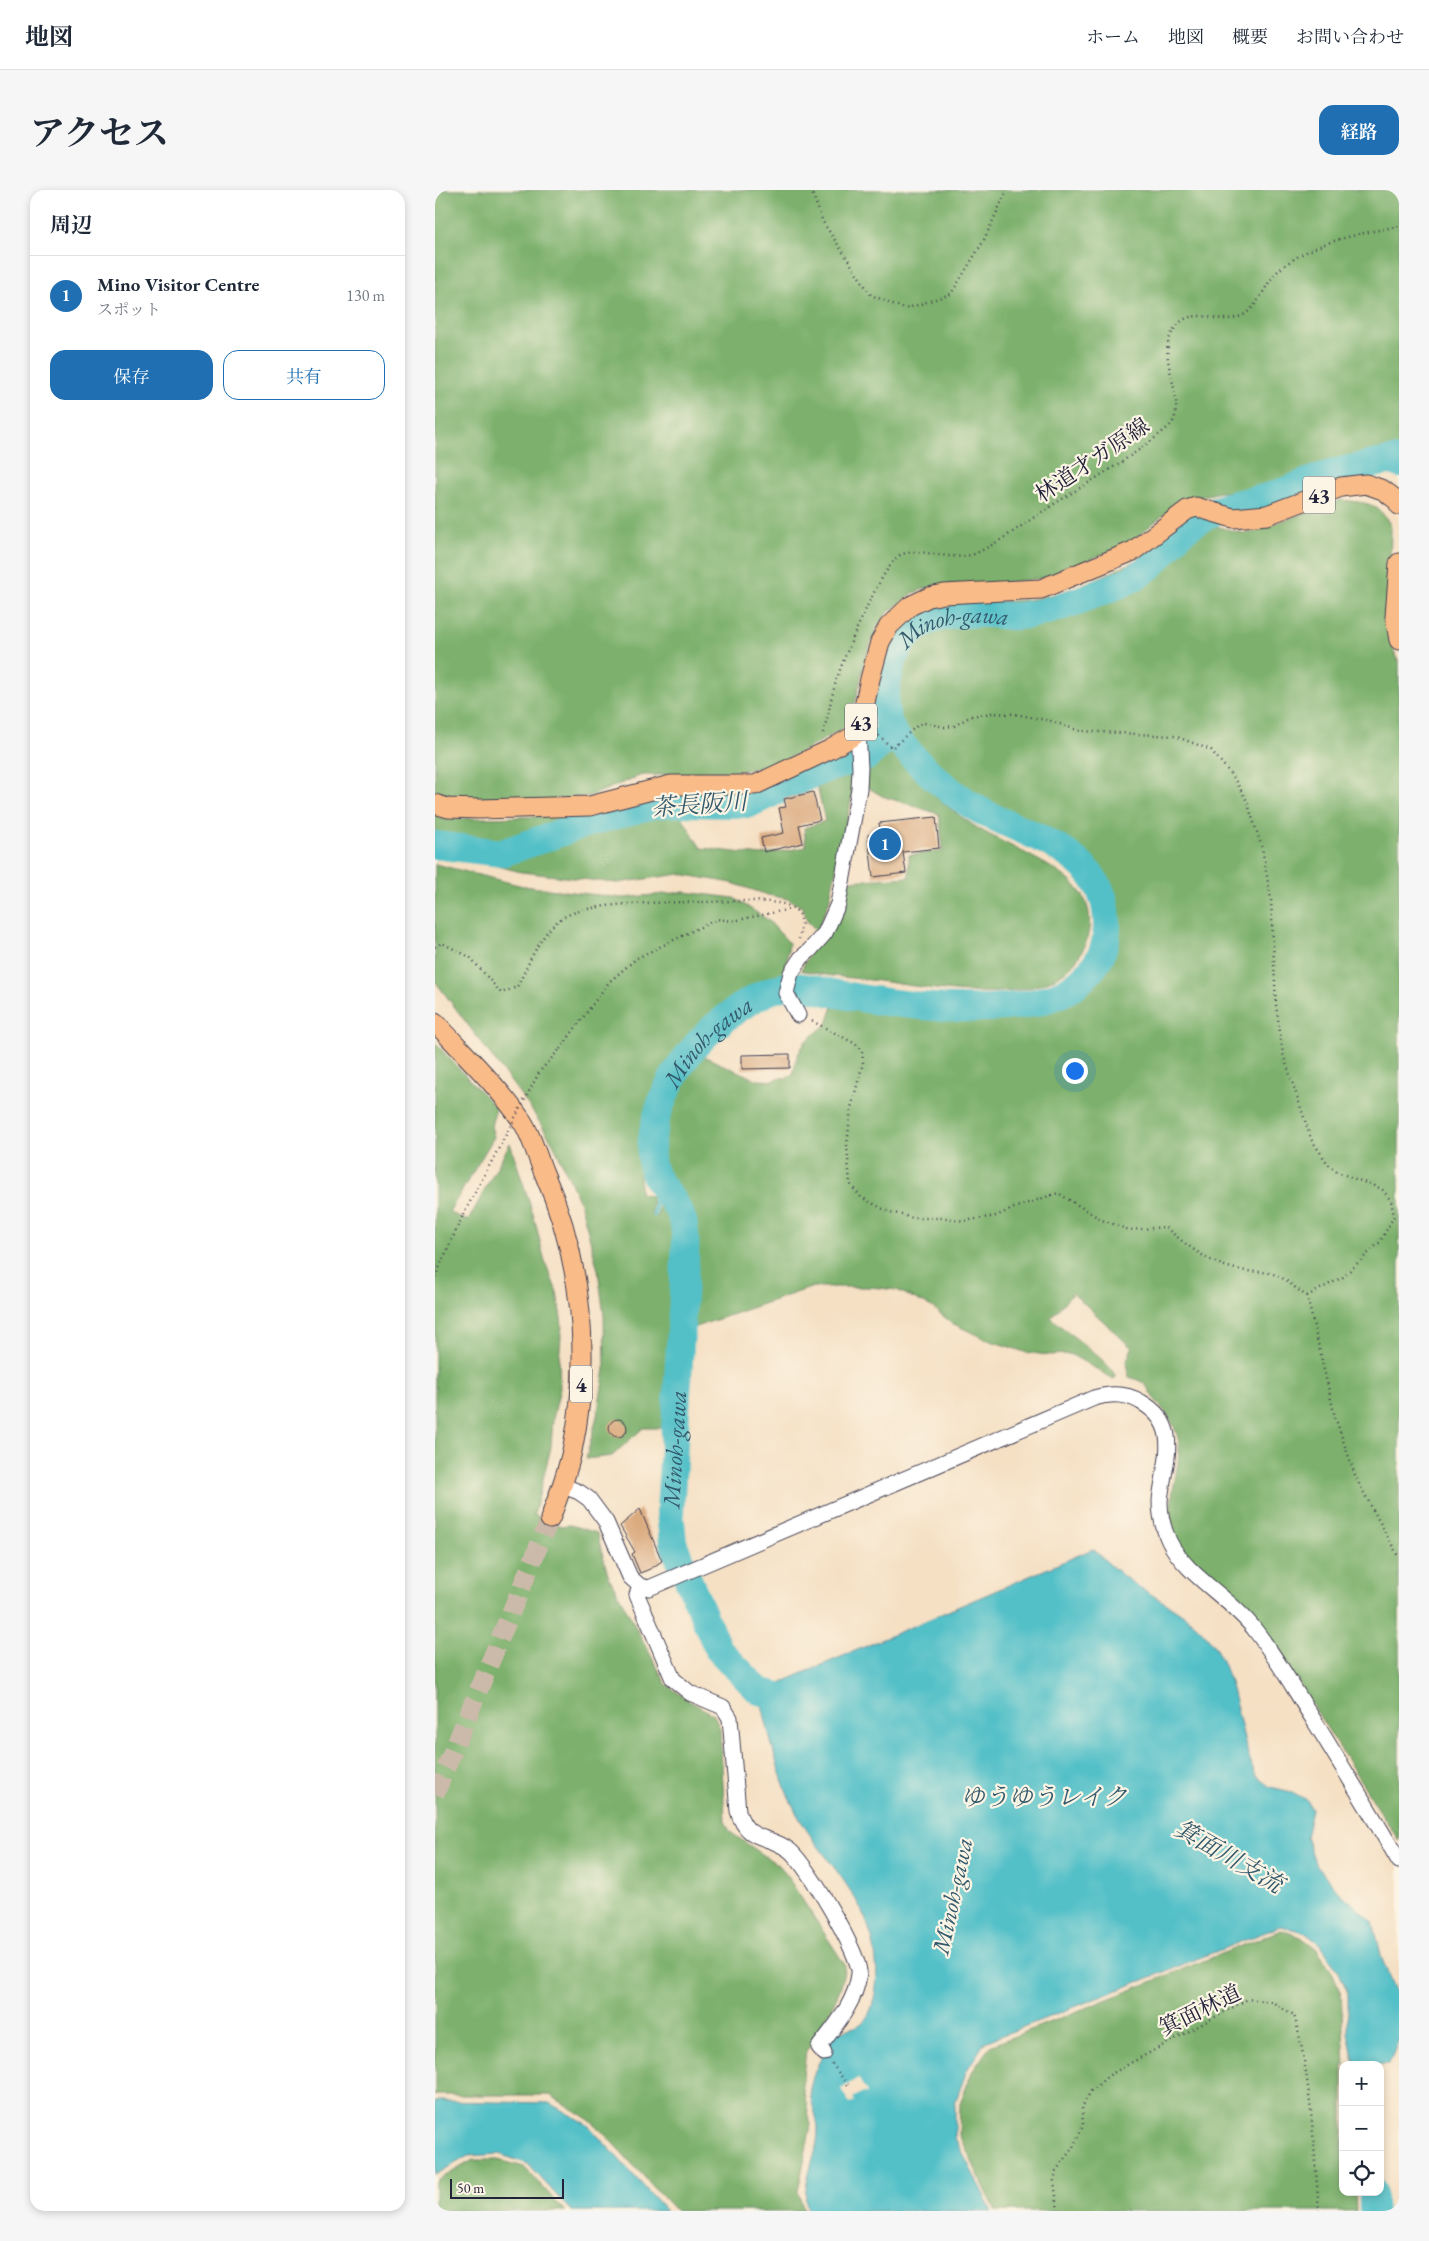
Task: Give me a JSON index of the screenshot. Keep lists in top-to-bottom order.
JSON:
{
  "streets": {
    "main road": ["43", "4"],
    "path": ["林道才ガ原線", "箕面林道"]
  },
  "crossings": [
    ["林道才ガ原線", "43"]
  ],
  "water": [
    "Minoh-gawa",
    "茶長阪川",
    "ゆうゆうレイク",
    "箕面川支流"
  ],
  "scale_bar": "50 m",
  "page": {
    "header": "地図",
    "nav": [
      "ホーム",
      "地図",
      "概要",
      "お問い合わせ"
    ],
    "title": "アクセス",
    "buttons": [
      "経路",
      ["保存", "共有"]
    ],
    "heading": "周辺",
    "list": [
      {
        "mark": "1",
        "name": "Mino Visitor Centre",
        "note": "スポット",
        "value": "130 m"
      }
    ],
    "pins": "1",
    "map_buttons": ["+", "−"],
    "scale": "50 m"
  }
}
